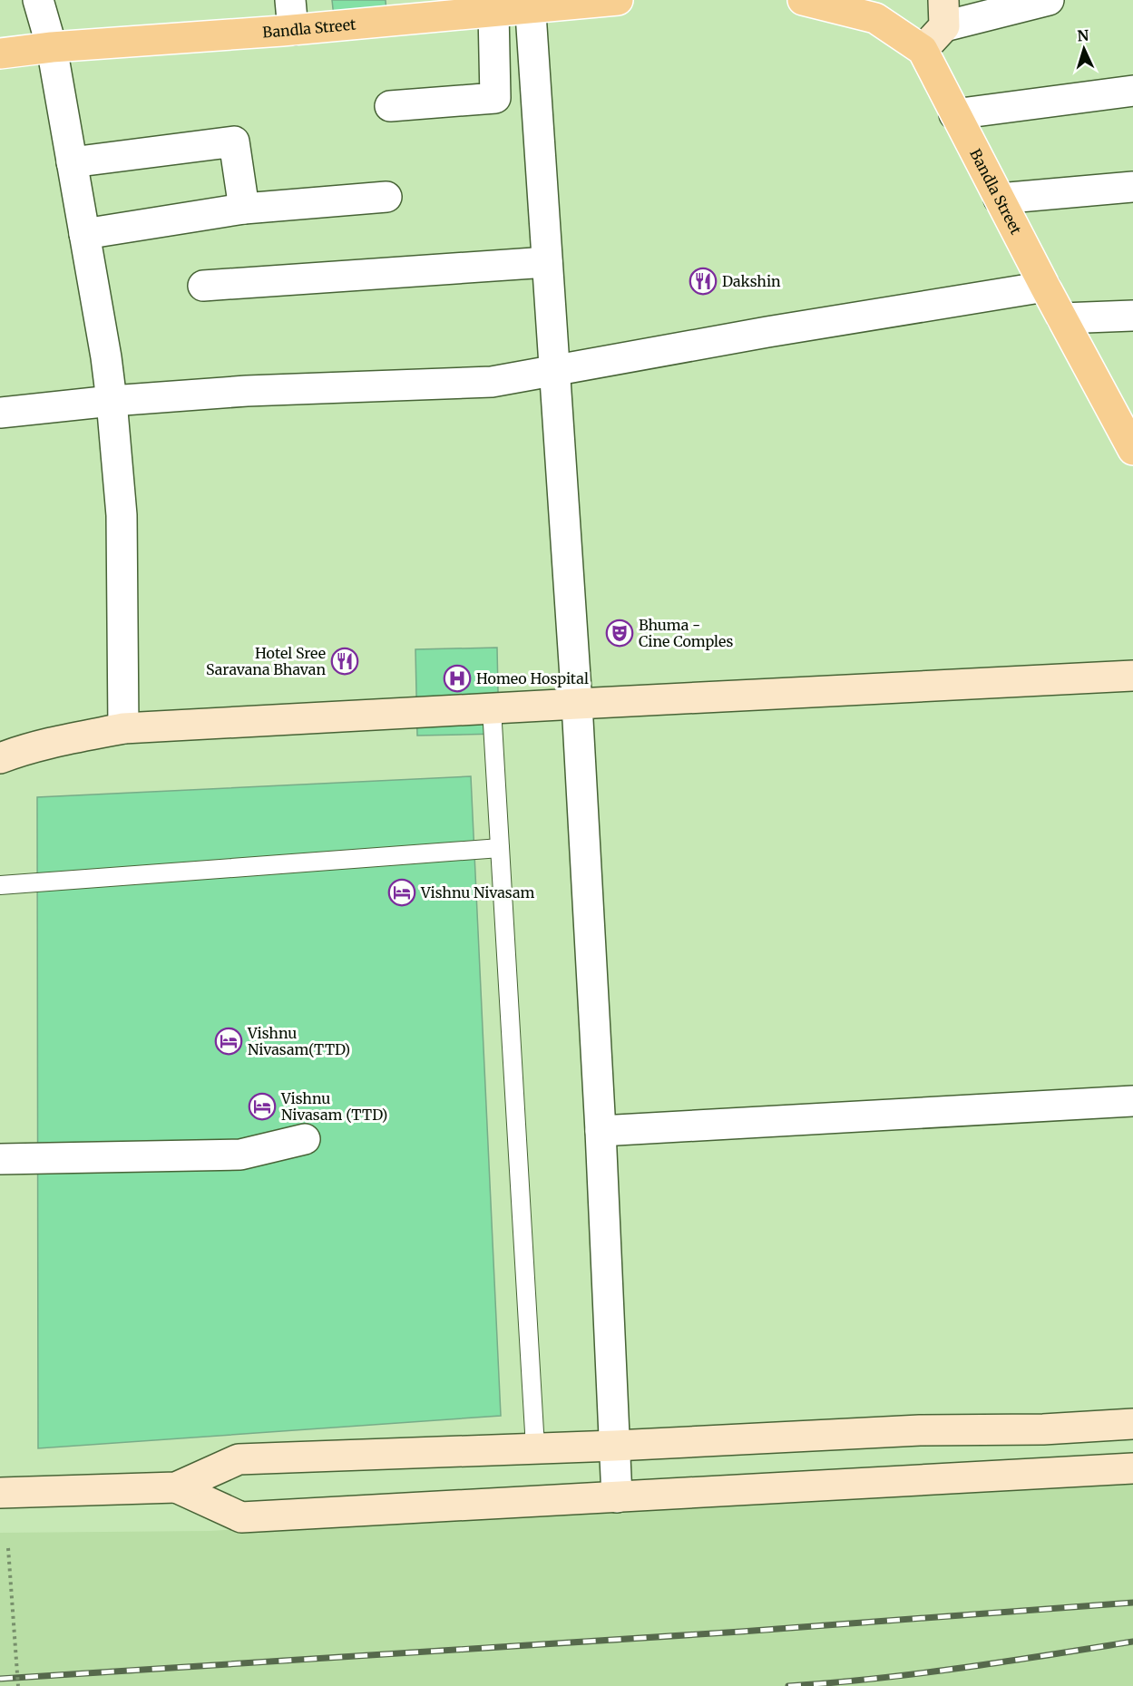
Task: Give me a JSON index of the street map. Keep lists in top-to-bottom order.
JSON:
{
  "streets": {
    "main road": ["Bandla Street"]
  },
  "places": {
    "restaurant": ["Dakshin", "Hotel Sree Saravana Bhavan"],
    "theatre": ["Bhuma - Cine Comples"],
    "hospital": ["Homeo Hospital"],
    "hotel": ["Vishnu Nivasam", "Vishnu Nivasam(TTD)", "Vishnu Nivasam (TTD)"]
  },
  "north": "top"
}
